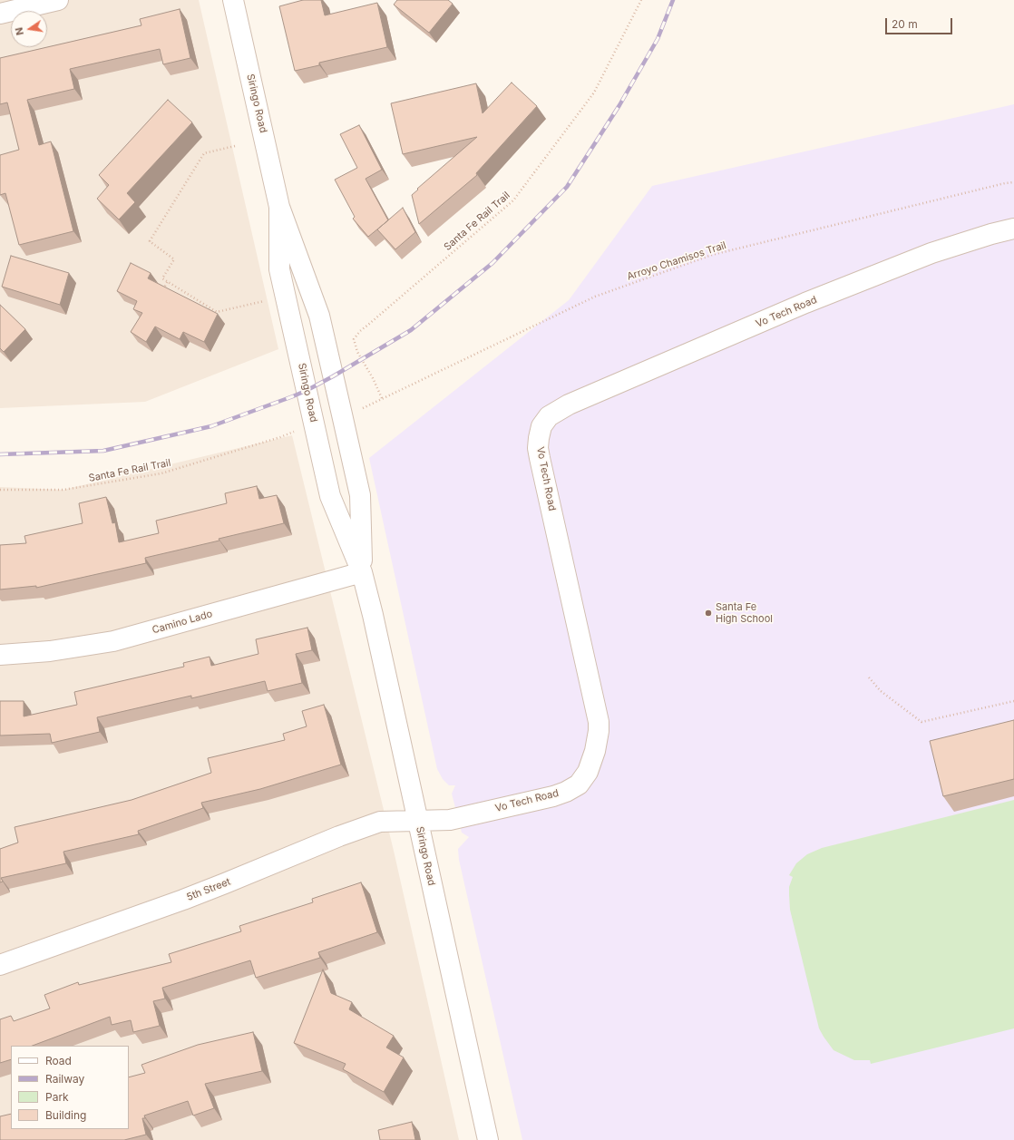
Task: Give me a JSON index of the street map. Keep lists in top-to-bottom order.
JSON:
{
  "streets": {
    "street": [
      "Siringo Road",
      "Vo Tech Road",
      "Camino Lado",
      "5th Street"
    ],
    "path": ["Santa Fe Rail Trail", "Arroyo Chamisos Trail"]
  },
  "crossings": [
    ["Siringo Road", "Vo Tech Road"],
    ["Siringo Road", "Camino Lado"],
    ["Siringo Road", "5th Street"],
    ["Santa Fe Rail Trail", "Arroyo Chamisos Trail"],
    ["Vo Tech Road", "5th Street"]
  ],
  "places": ["Santa Fe High School"],
  "legend": [
    "Road",
    "Railway",
    "Park",
    "Building"
  ],
  "scale_bar": "20 m",
  "north": "left"
}
